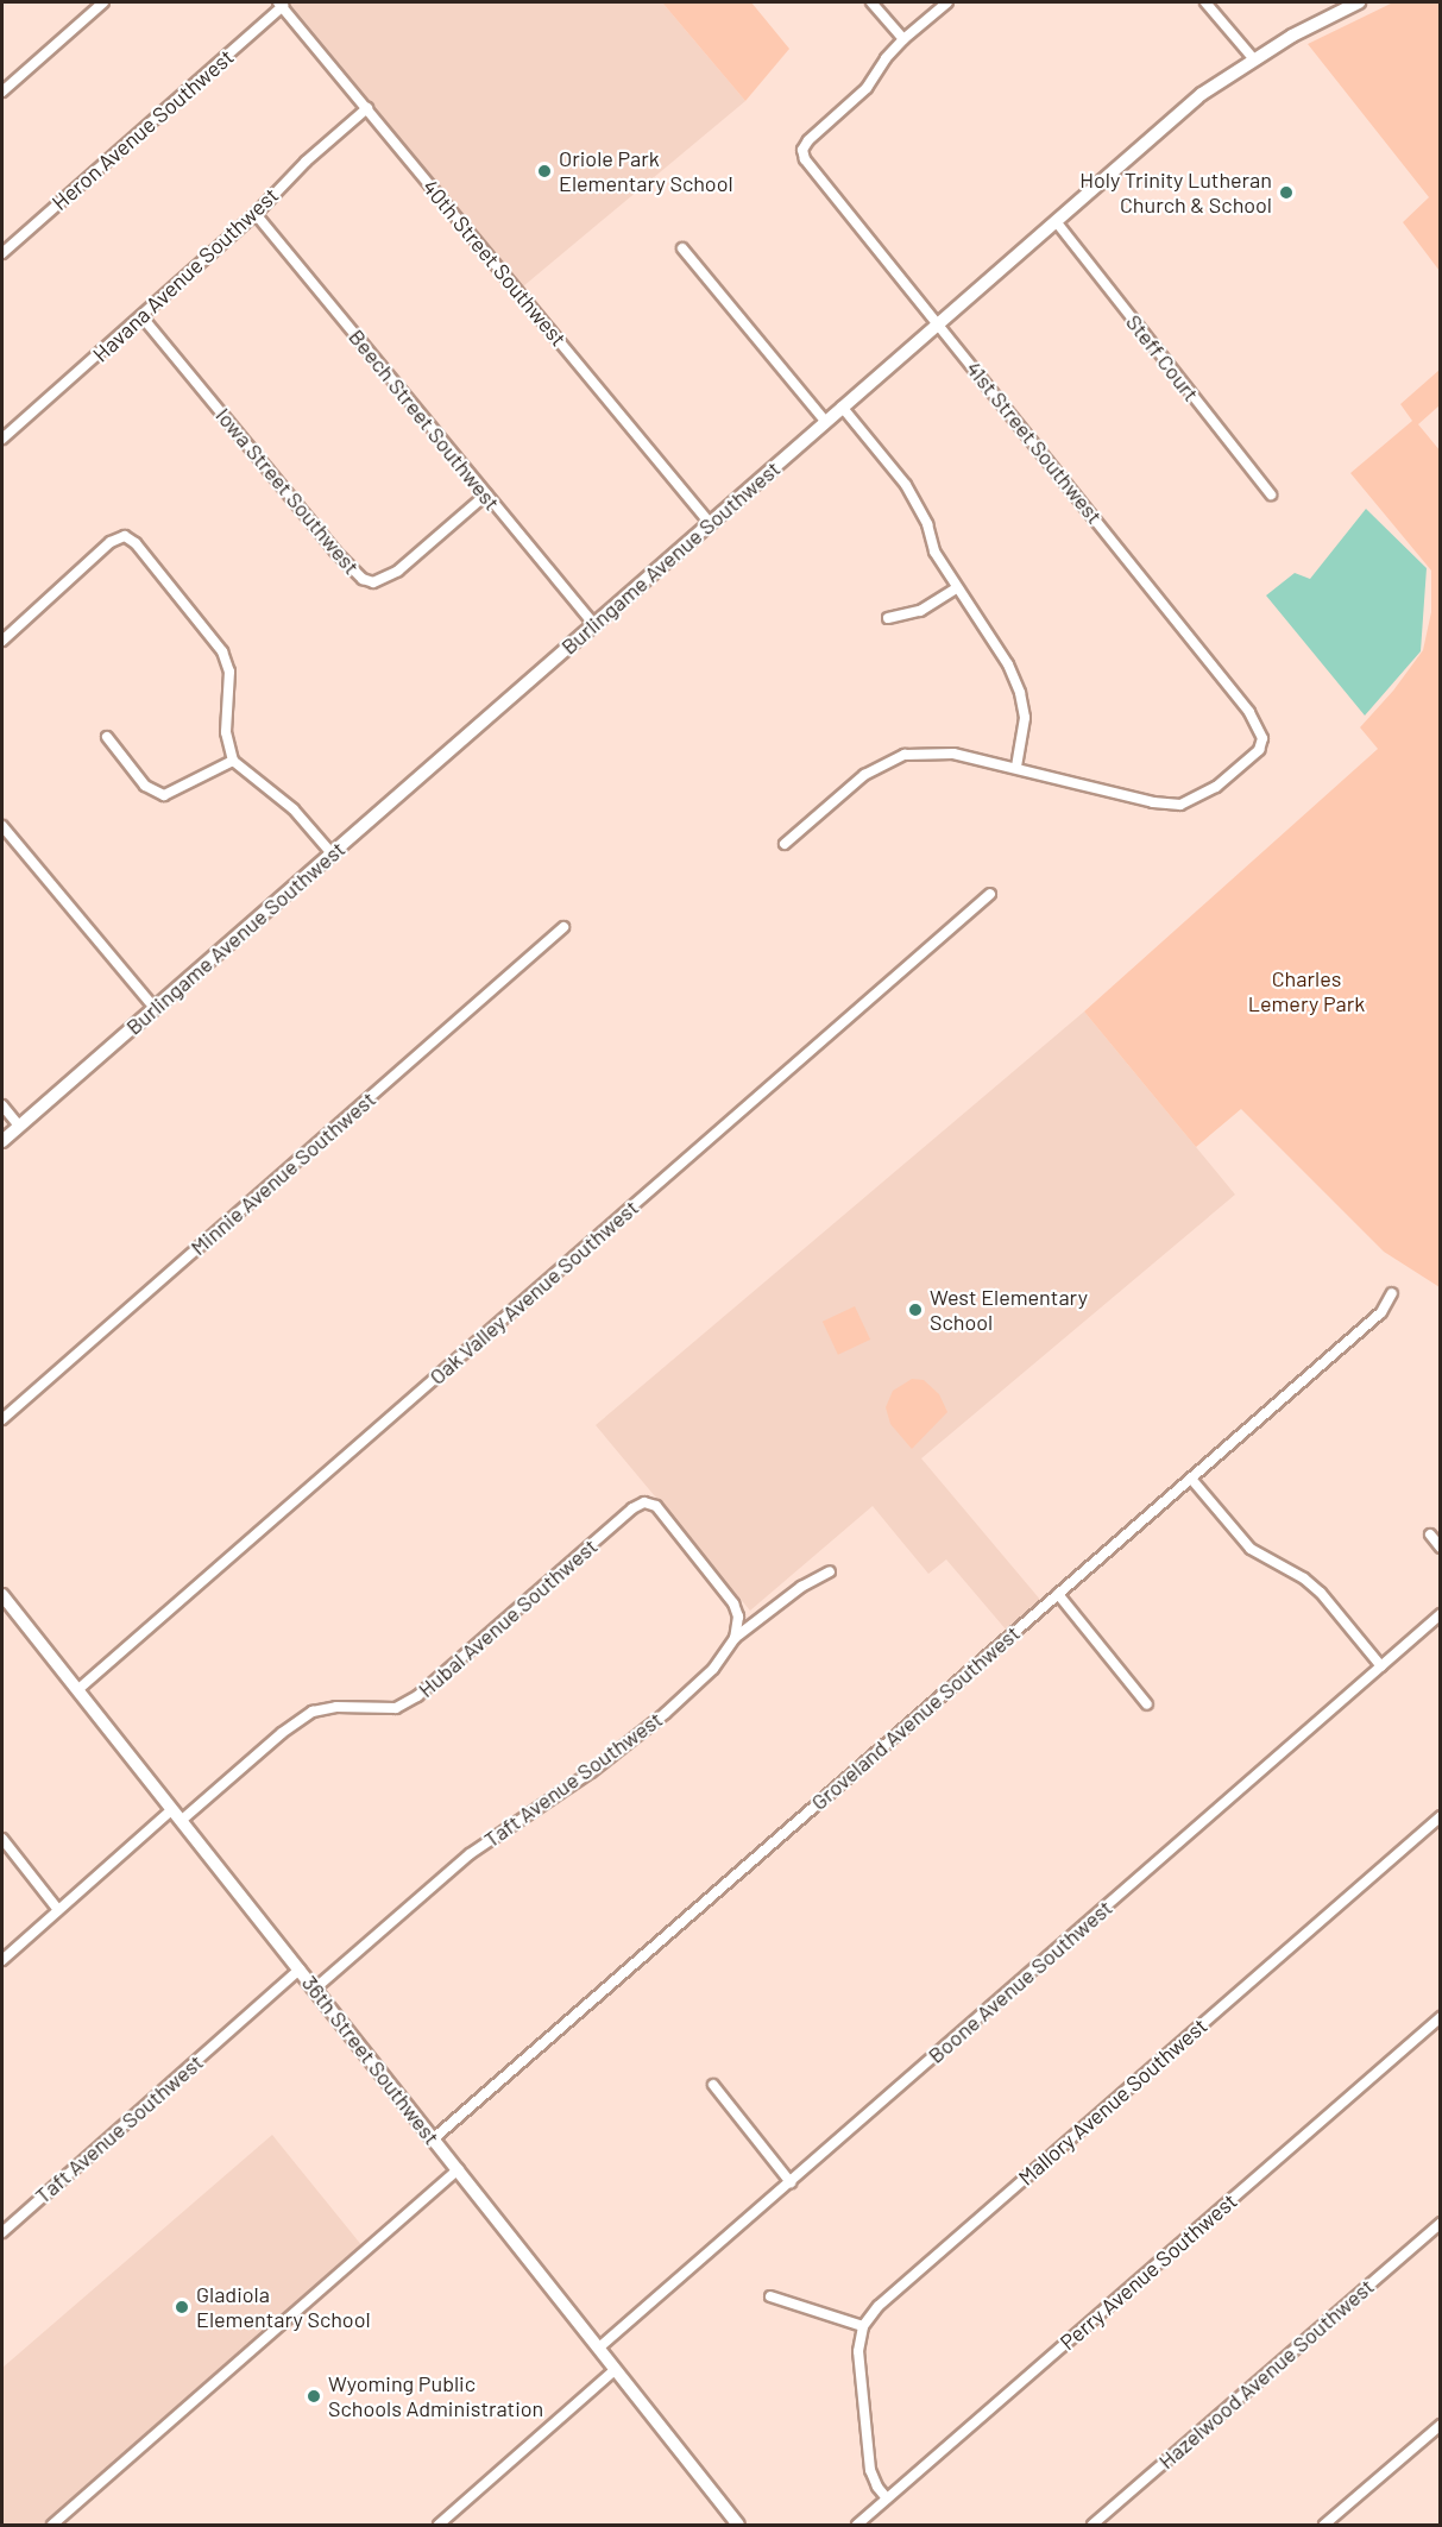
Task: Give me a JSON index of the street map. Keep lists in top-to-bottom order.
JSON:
{
  "streets": {
    "street": [
      "Heron Avenue Southwest",
      "40th Street Southwest",
      "Havana Avenue Southwest",
      "Steff Court",
      "Beech Street Southwest",
      "41st Street Southwest",
      "Iowa Street Southwest",
      "Burlingame Avenue Southwest",
      "Minnie Avenue Southwest",
      "Oak Valley Avenue Southwest",
      "Hubal Avenue Southwest",
      "Groveland Avenue Southwest",
      "Taft Avenue Southwest",
      "Boone Avenue Southwest",
      "36th Street Southwest",
      "Mallory Avenue Southwest",
      "Perry Avenue Southwest",
      "Hazelwood Avenue Southwest"
    ]
  },
  "crossings": [
    ["Heron Avenue Southwest", "40th Street Southwest"],
    ["40th Street Southwest", "Havana Avenue Southwest"],
    ["40th Street Southwest", "Burlingame Avenue Southwest"],
    ["Havana Avenue Southwest", "Beech Street Southwest"],
    ["Havana Avenue Southwest", "Iowa Street Southwest"],
    ["Steff Court", "Burlingame Avenue Southwest"],
    ["Beech Street Southwest", "Iowa Street Southwest"],
    ["Beech Street Southwest", "Burlingame Avenue Southwest"],
    ["41st Street Southwest", "Burlingame Avenue Southwest"],
    ["Oak Valley Avenue Southwest", "36th Street Southwest"],
    ["Hubal Avenue Southwest", "Taft Avenue Southwest"],
    ["Hubal Avenue Southwest", "36th Street Southwest"],
    ["Groveland Avenue Southwest", "36th Street Southwest"],
    ["Taft Avenue Southwest", "36th Street Southwest"],
    ["Boone Avenue Southwest", "36th Street Southwest"]
  ],
  "parks": ["Charles Lemery Park"],
  "places": [
    "Oriole Park Elementary School",
    "Holy Trinity Lutheran Church & School",
    "West Elementary School",
    "Gladiola Elementary School",
    "Wyoming Public Schools Administration"
  ]
}
